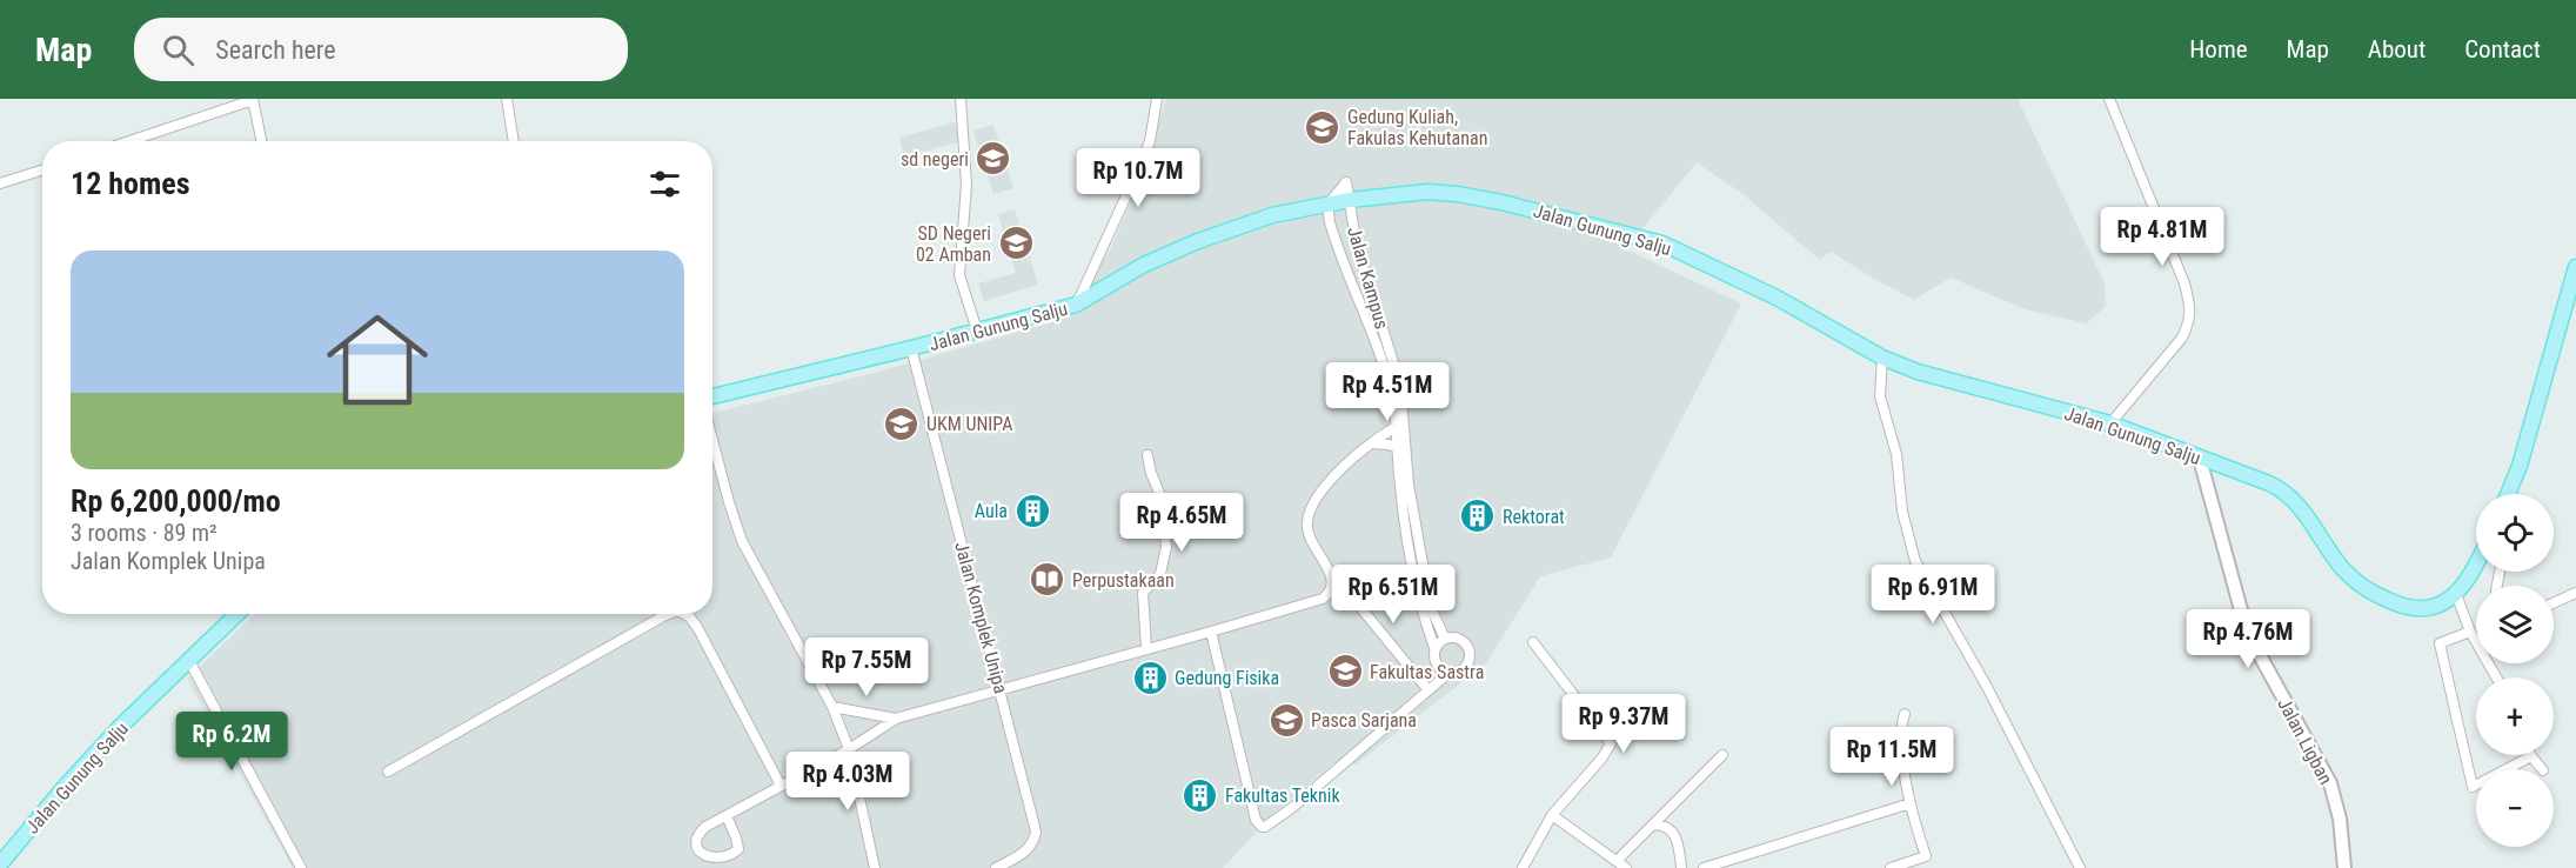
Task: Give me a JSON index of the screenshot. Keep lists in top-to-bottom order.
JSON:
{
  "streets": {
    "main road": ["Jalan Gunung Salju", "Jalan Ligban"],
    "street": ["Jalan Kampus", "Jalan Komplek Unipa"]
  },
  "crossings": [
    ["Jalan Gunung Salju", "Jalan Kampus"],
    ["Jalan Gunung Salju", "Jalan Komplek Unipa"],
    ["Jalan Gunung Salju", "Jalan Ligban"]
  ],
  "places": {
    "school or university": [
      "Gedung Kuliah, Fakulas Kehutanan",
      "sd negeri",
      "SD Negeri 02 Amban",
      "UKM UNIPA",
      "Fakultas Sastra",
      "Pasca Sarjana"
    ],
    "building": [
      "Aula",
      "Rektorat",
      "Gedung Fisika",
      "Fakultas Teknik"
    ],
    "library": ["Perpustakaan"]
  },
  "page": {
    "header": "Map",
    "search": "Search here",
    "nav": [
      "Home",
      "Map",
      "About",
      "Contact"
    ],
    "heading": "12 homes",
    "price": [
      "Rp 10.7M",
      "Rp 4.81M",
      "Rp 4.51M",
      "Rp 4.65M",
      "Rp 6.51M",
      "Rp 6.91M",
      "Rp 4.76M",
      "Rp 7.55M",
      "Rp 9.37M",
      "Rp 6.2M",
      "Rp 11.5M",
      "Rp 4.03M"
    ],
    "list": [
      {
        "name": "Rp 6,200,000/mo",
        "note": "3 rooms · 89 m² · Jalan Komplek Unipa"
      }
    ],
    "map_buttons": ["+", "−"]
  }
}
